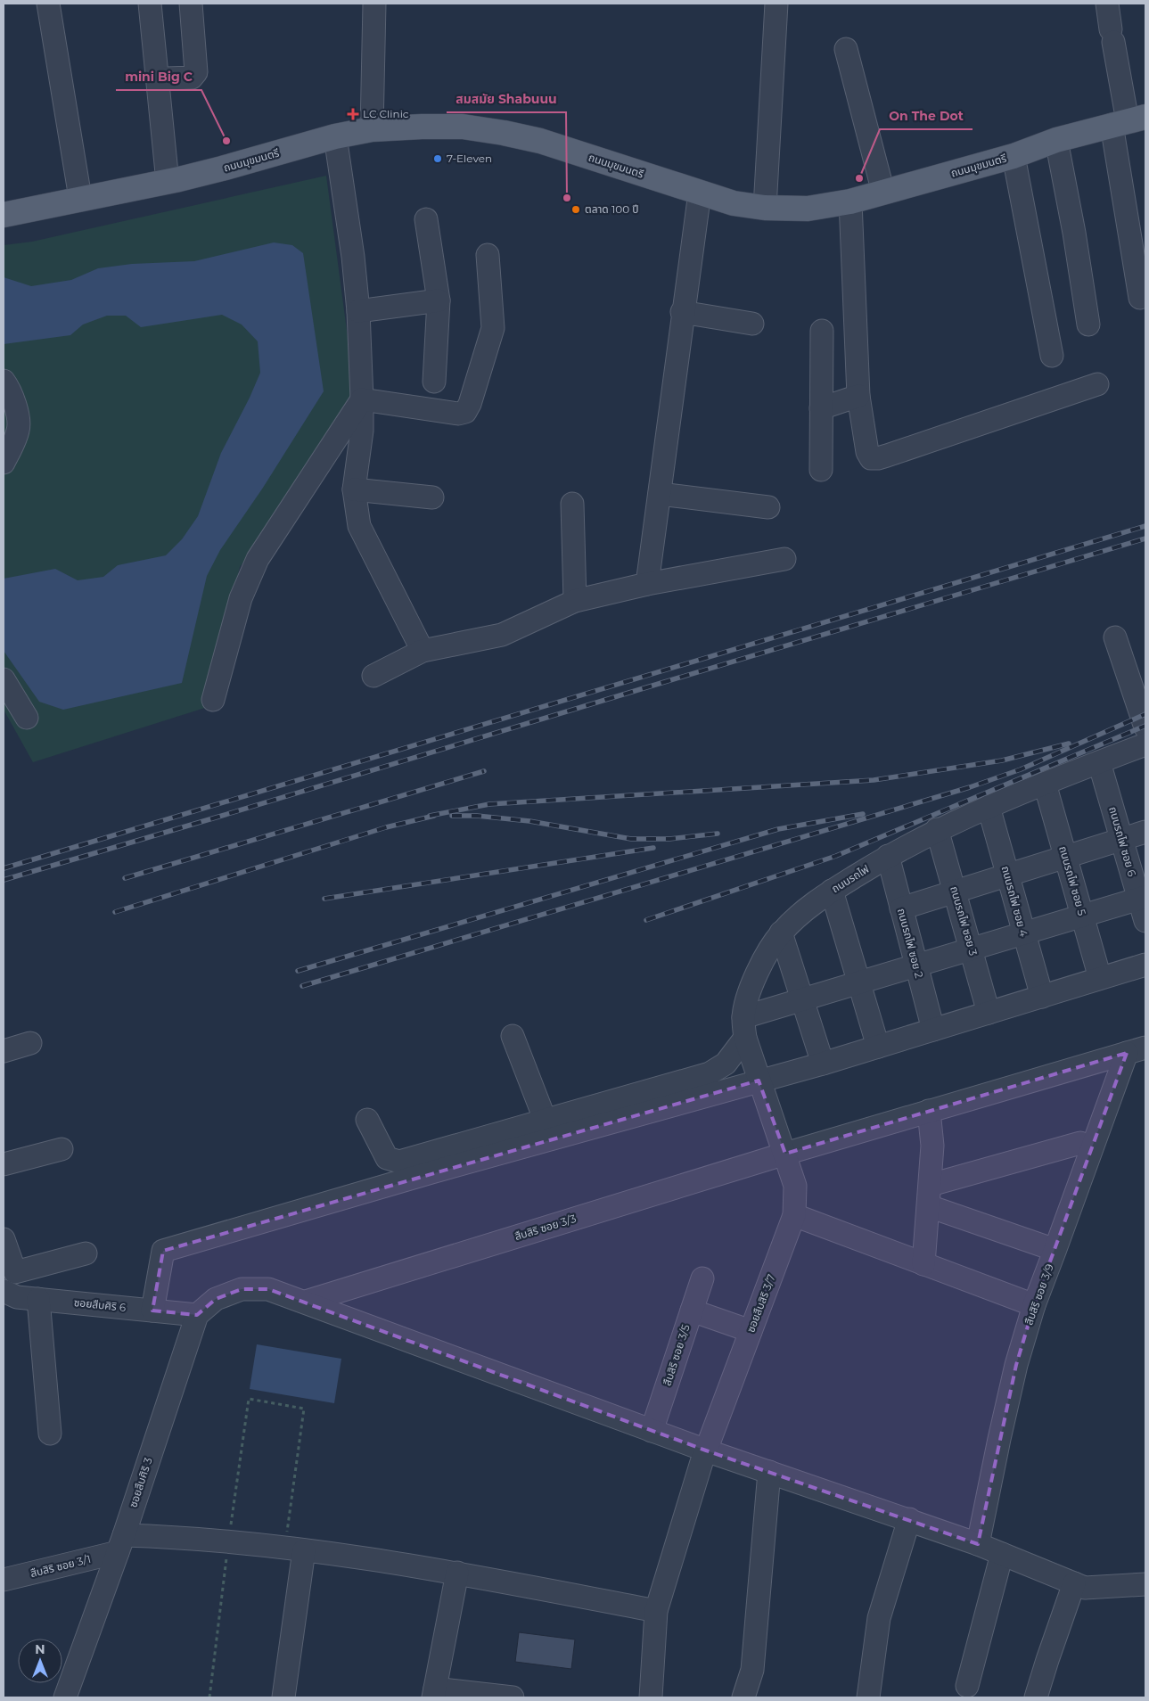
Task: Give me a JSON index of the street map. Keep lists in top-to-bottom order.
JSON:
{
  "streets": {
    "main road": ["ถนนมุขมนตรี"],
    "street": [
      "ถนนรถไฟ ซอย 6",
      "ถนนรถไฟ",
      "ถนนรถไฟ ซอย 5",
      "ถนนรถไฟ ซอย 4",
      "ถนนรถไฟ ซอย 3",
      "ถนนรถไฟ ซอย 2",
      "สืบสิริ ซอย 3/3",
      "สืบสิริ ซอย 3/9",
      "ซอยสืบสิริ 3/7",
      "ซอยสืบศิริ 6",
      "สืบสิริ ซอย 3/5",
      "ซอยสืบศิริ 3",
      "สืบสิริ ซอย 3/1"
    ]
  },
  "crossings": [
    ["ถนนรถไฟ ซอย 6", "ถนนรถไฟ"],
    ["ถนนรถไฟ", "ถนนรถไฟ ซอย 5"],
    ["ถนนรถไฟ", "ถนนรถไฟ ซอย 4"],
    ["ถนนรถไฟ", "ถนนรถไฟ ซอย 3"],
    ["ถนนรถไฟ", "ถนนรถไฟ ซอย 2"],
    ["สืบสิริ ซอย 3/3", "สืบสิริ ซอย 3/9"],
    ["สืบสิริ ซอย 3/3", "ซอยสืบสิริ 3/7"],
    ["สืบสิริ ซอย 3/9", "ซอยสืบสิริ 3/7"],
    ["ซอยสืบสิริ 3/7", "สืบสิริ ซอย 3/1"],
    ["ซอยสืบศิริ 6", "ซอยสืบศิริ 3"],
    ["ซอยสืบศิริ 3", "สืบสิริ ซอย 3/1"]
  ],
  "places": {
    "health": ["LC Clinic"],
    "other": [
      "mini Big C",
      "7-Eleven",
      "On The Dot",
      "สมสมัย Shabuuu",
      "ตลาด 100 ปี"
    ]
  },
  "north": "top"
}
